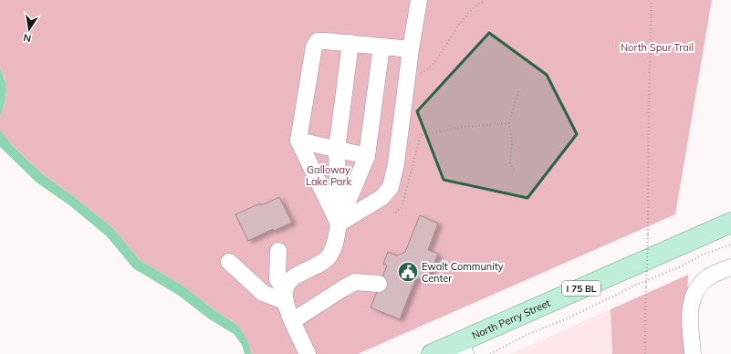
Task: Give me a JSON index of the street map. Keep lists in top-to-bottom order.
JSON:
{
  "streets": {
    "main road": ["I 75 BL", "North Perry Street"]
  },
  "parks": ["North Spur Trail", "Galloway Lake Park"],
  "places": {
    "public building": ["Ewalt Community Center"]
  },
  "north": "bottom"
}
